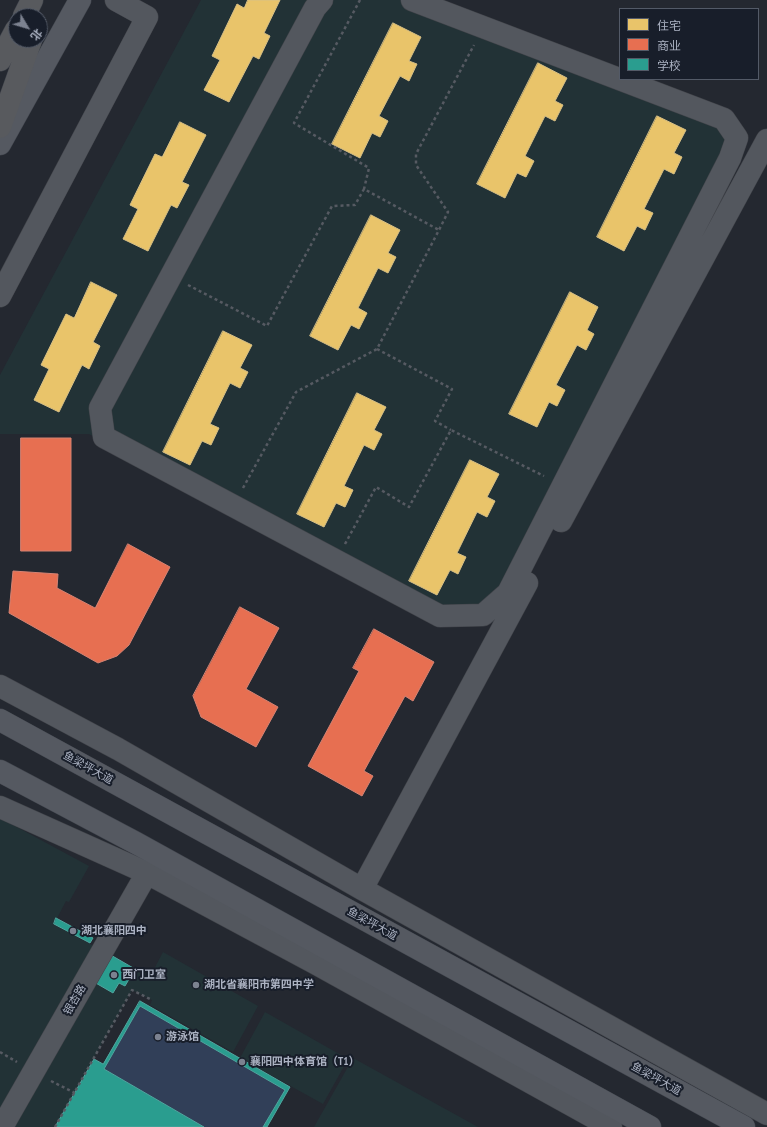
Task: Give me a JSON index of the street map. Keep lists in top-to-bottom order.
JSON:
{
  "streets": {
    "main road": ["鱼梁坪大道"],
    "street": ["银杏路"]
  },
  "places": [
    "湖北襄阳四中",
    "西门卫室",
    "湖北省襄阳市第四中学",
    "游泳馆",
    "襄阳四中体育馆（T1）"
  ],
  "legend": ["住宅", "商业", "学校"],
  "north": "bottom right"
}
